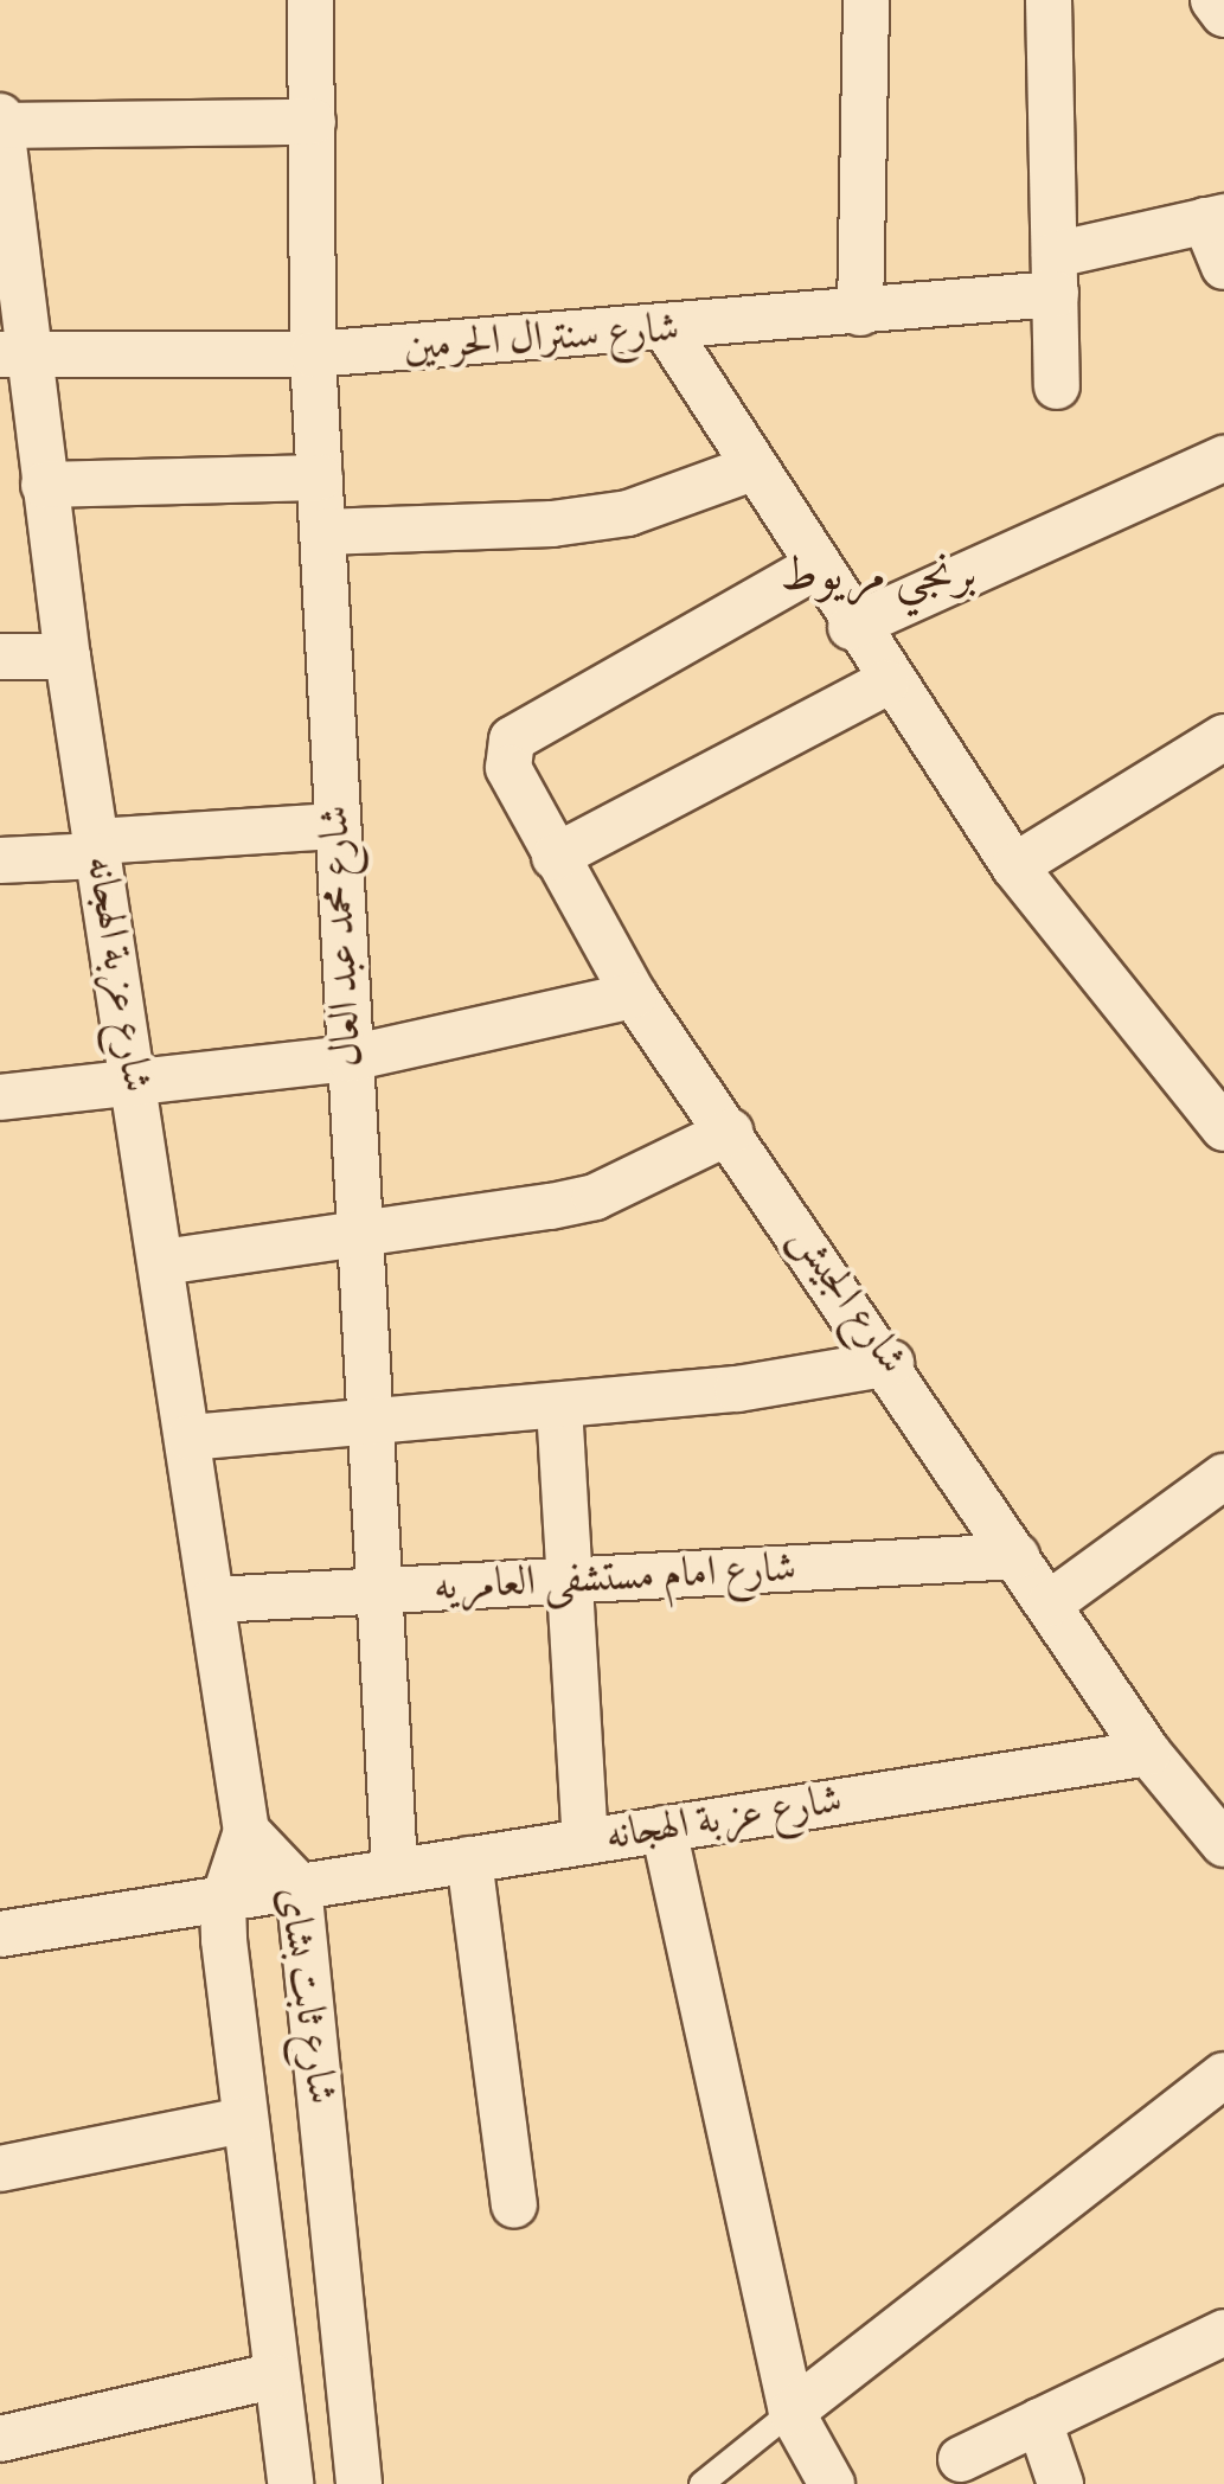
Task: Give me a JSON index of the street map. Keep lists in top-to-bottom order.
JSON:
{
  "streets": {
    "street": [
      "شارع سنترال الحرمين",
      "شارع محمد عبد العال",
      "شارع عزبة الهجانه",
      "شارع الجيش",
      "شارع امام مستشفى العامريه",
      "شارع ثابت بشاى"
    ]
  },
  "crossings": [
    ["شارع سنترال الحرمين", "شارع محمد عبد العال"],
    ["شارع سنترال الحرمين", "شارع عزبة الهجانه"],
    ["شارع محمد عبد العال", "شارع عزبة الهجانه"],
    ["شارع محمد عبد العال", "شارع امام مستشفى العامريه"],
    ["شارع عزبة الهجانه", "شارع الجيش"],
    ["شارع عزبة الهجانه", "شارع امام مستشفى العامريه"],
    ["شارع عزبة الهجانه", "شارع ثابت بشاى"],
    ["شارع الجيش", "شارع امام مستشفى العامريه"]
  ],
  "districts": ["برنجي مريوط"]
}
